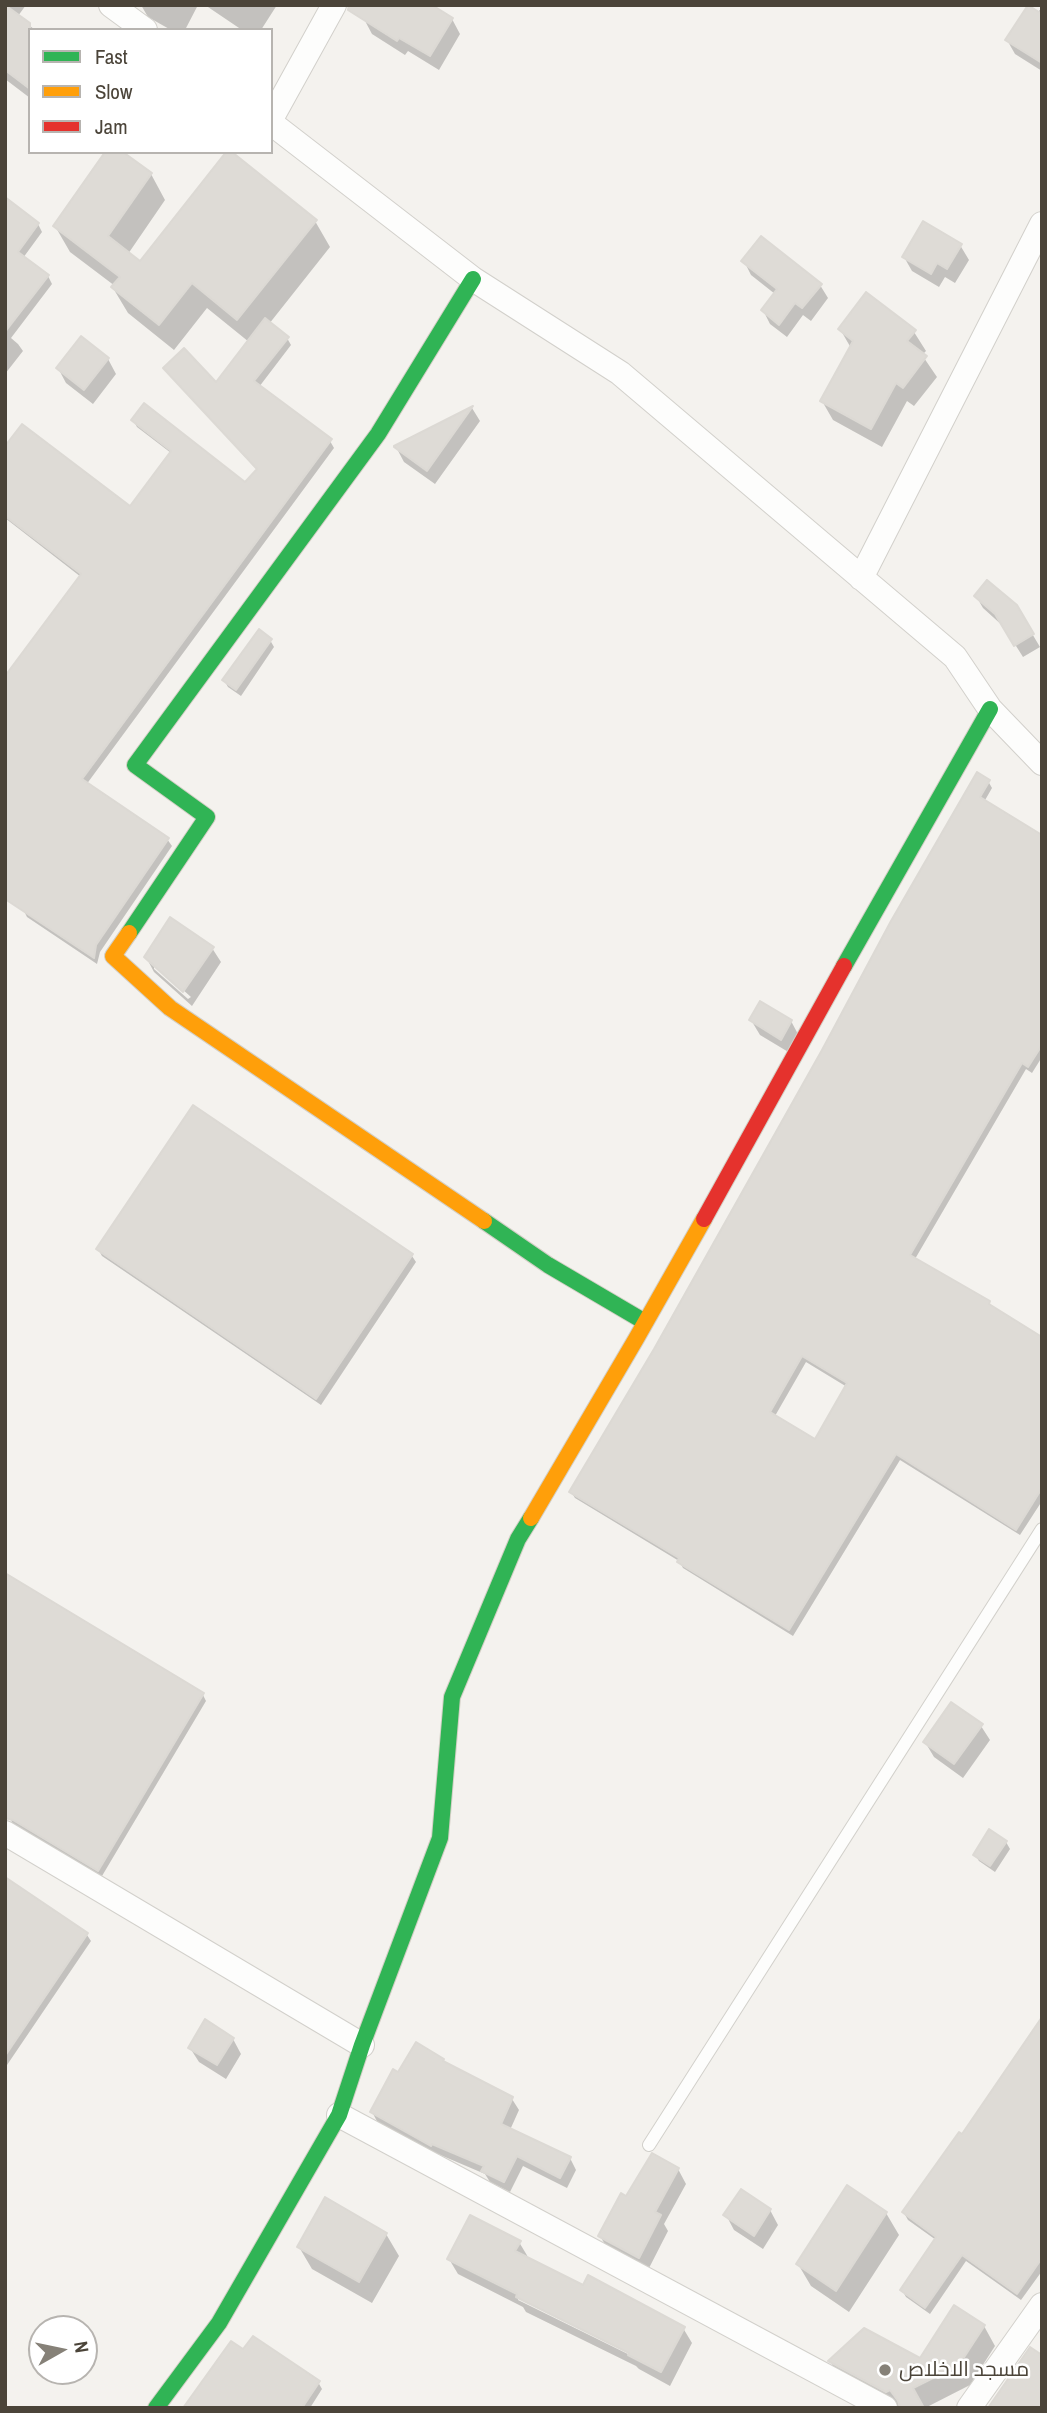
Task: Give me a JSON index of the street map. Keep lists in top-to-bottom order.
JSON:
{
  "places": ["مسجد الاخلاص"],
  "legend": ["Fast", "Slow", "Jam"],
  "north": "right"
}
